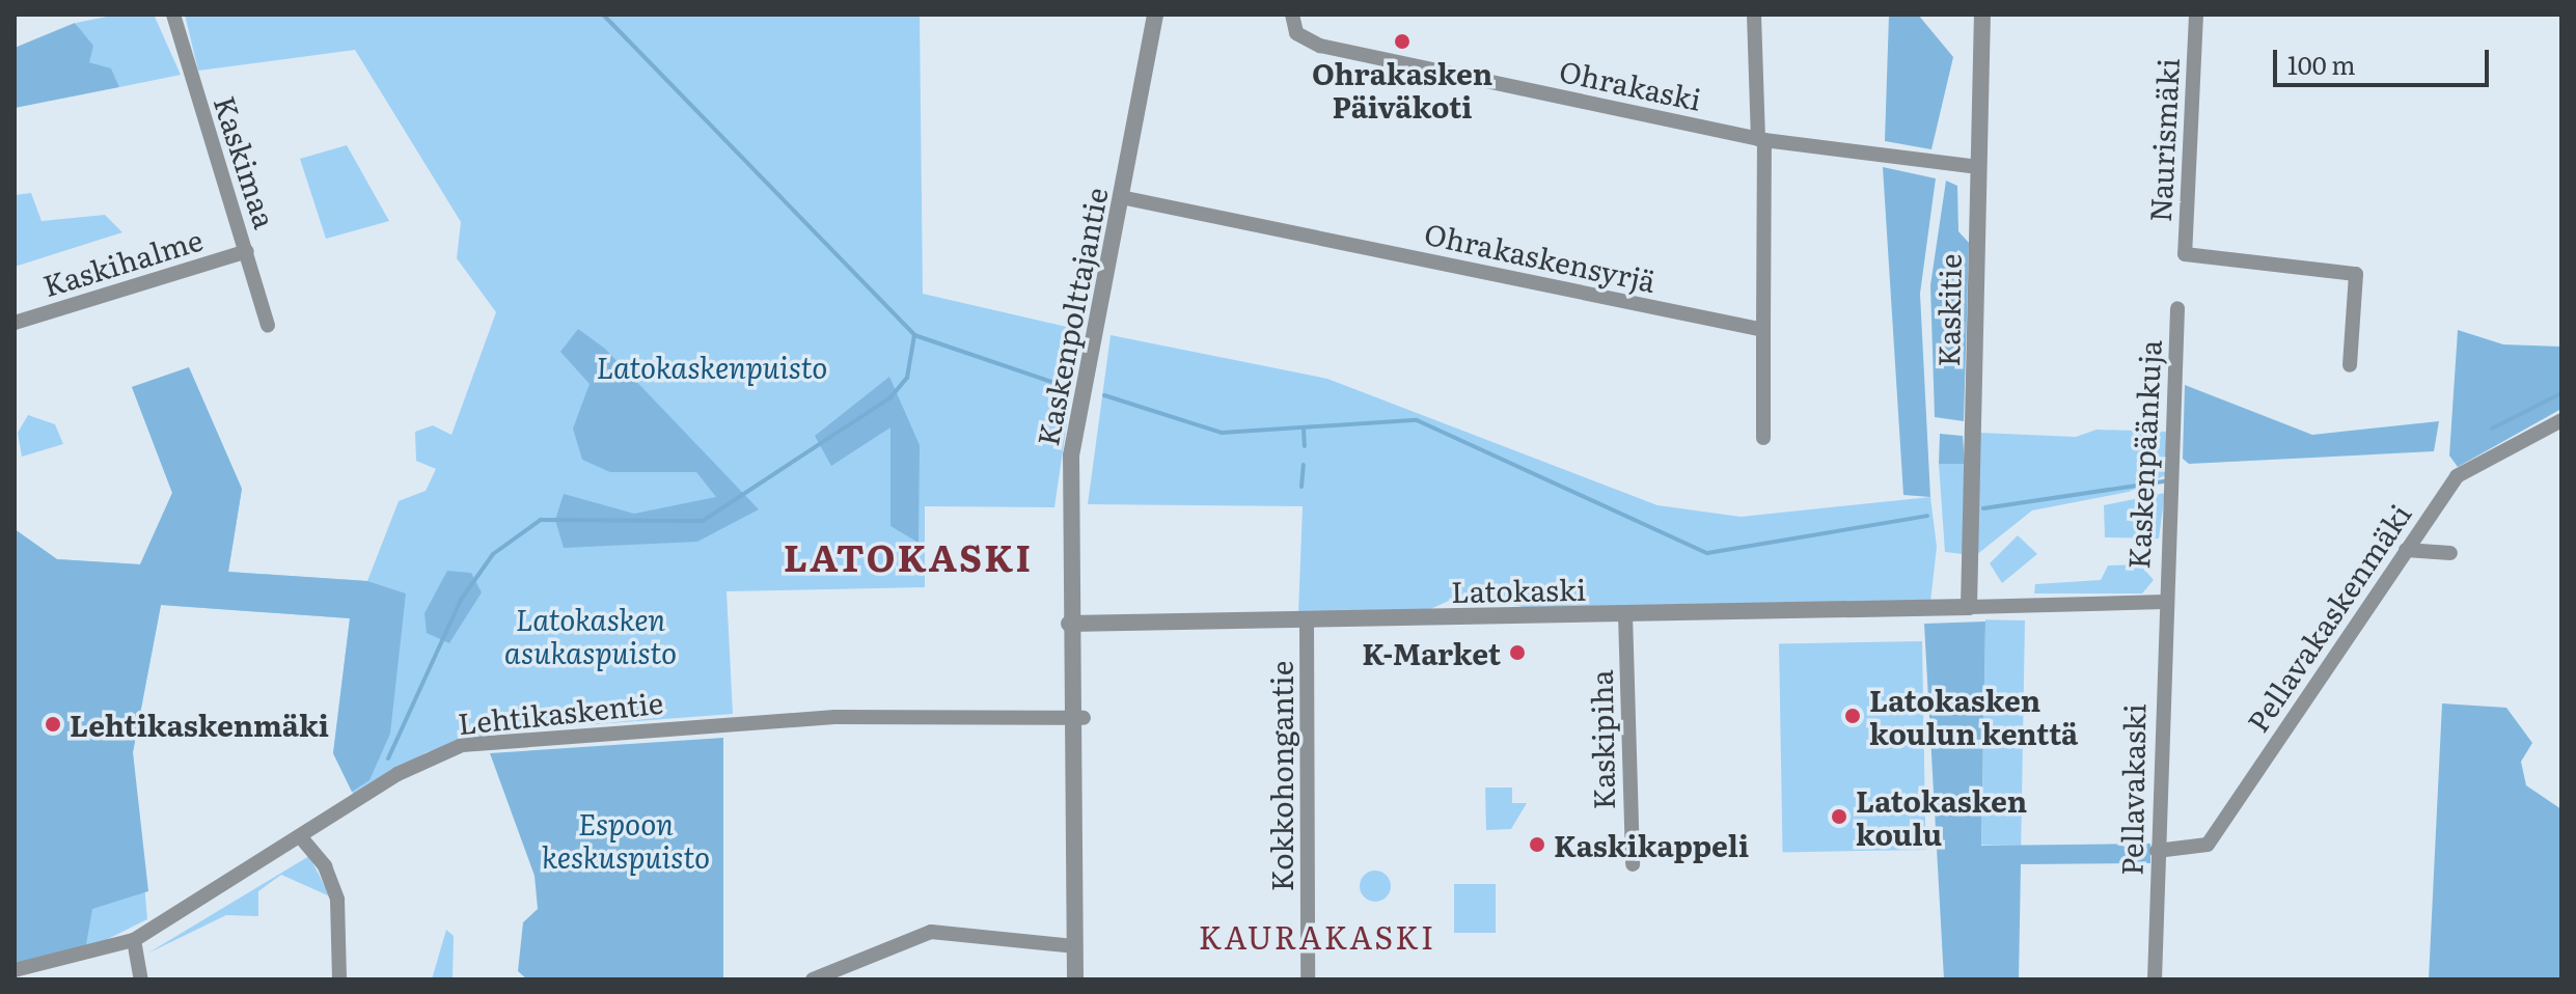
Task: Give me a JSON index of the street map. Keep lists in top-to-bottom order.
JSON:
{
  "streets": {
    "street": [
      "Ohrakaski",
      "Naurismäki",
      "Kaskimaa",
      "Ohrakaskensyrjä",
      "Kaskihalme",
      "Kaskitie",
      "Kaskenpolttajantie",
      "Kaskenpäänkuja",
      "Latokaski",
      "Pellavakaskenmäki",
      "Lehtikaskentie",
      "Kaskipiha",
      "Kokkohongantie",
      "Pellavakaski"
    ]
  },
  "crossings": [
    ["Ohrakaski", "Kaskitie"],
    ["Kaskimaa", "Kaskihalme"],
    ["Ohrakaskensyrjä", "Kaskenpolttajantie"],
    ["Kaskitie", "Latokaski"],
    ["Kaskenpolttajantie", "Latokaski"],
    ["Kaskenpolttajantie", "Lehtikaskentie"],
    ["Kaskenpäänkuja", "Pellavakaski"],
    ["Latokaski", "Kaskipiha"],
    ["Latokaski", "Kokkohongantie"],
    ["Pellavakaskenmäki", "Pellavakaski"]
  ],
  "districts": ["LATOKASKI", "KAURAKASKI"],
  "parks": ["Latokaskenpuisto", "Latokasken asukaspuisto", "Espoon keskuspuisto"],
  "places": [
    "Ohrakasken Päiväkoti",
    "K-Market",
    "Latokasken koulun kenttä",
    "Lehtikaskenmäki",
    "Latokasken koulu",
    "Kaskikappeli"
  ],
  "scale_bar": "100 m"
}
